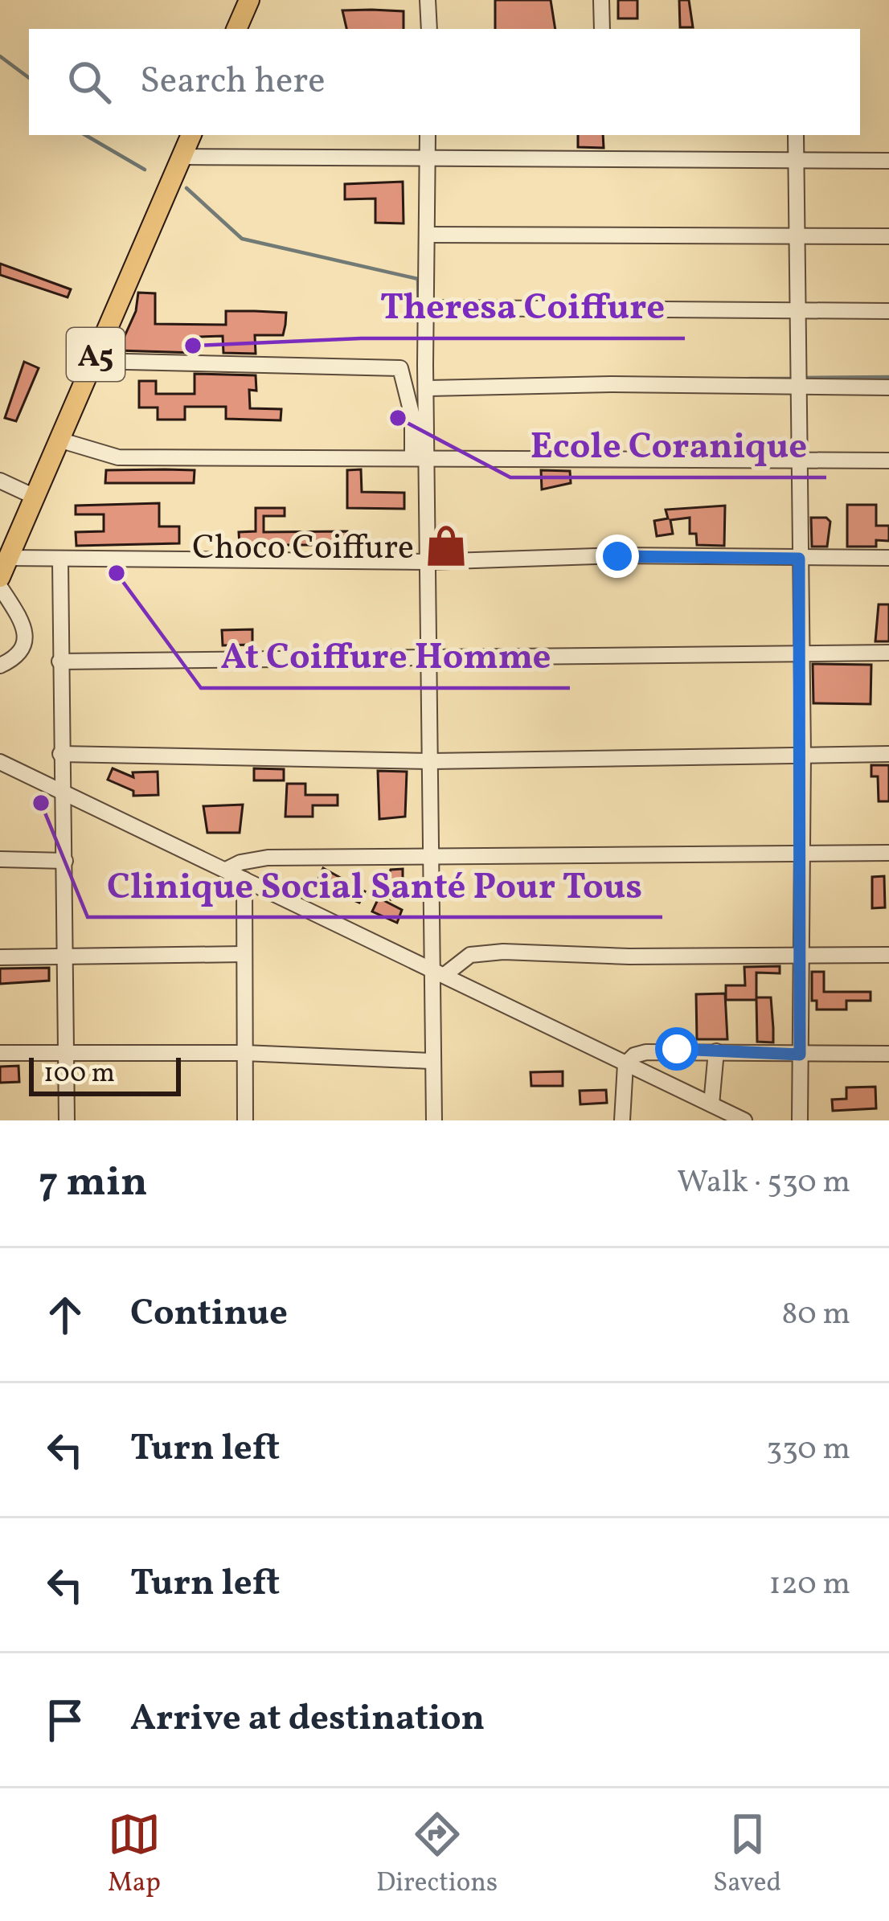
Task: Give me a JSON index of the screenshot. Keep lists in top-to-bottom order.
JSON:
{
  "streets": {
    "main road": ["A5"]
  },
  "places": {
    "other": [
      "Theresa Coiffure",
      "Ecole Coranique",
      "At Coiffure Homme",
      "Clinique Social Santé Pour Tous"
    ],
    "shop": ["Choco Coiffure"]
  },
  "scale_bar": "100 m",
  "page": {
    "search": "Search here",
    "scale": "100 m",
    "heading": ["7 min", "Walk · 530 m"],
    "list": [
      ["Continue", "80 m"],
      ["Turn left", "330 m"],
      ["Turn left", "120 m"],
      "Arrive at destination"
    ],
    "nav": ["Map", "Directions", "Saved"]
  }
}
